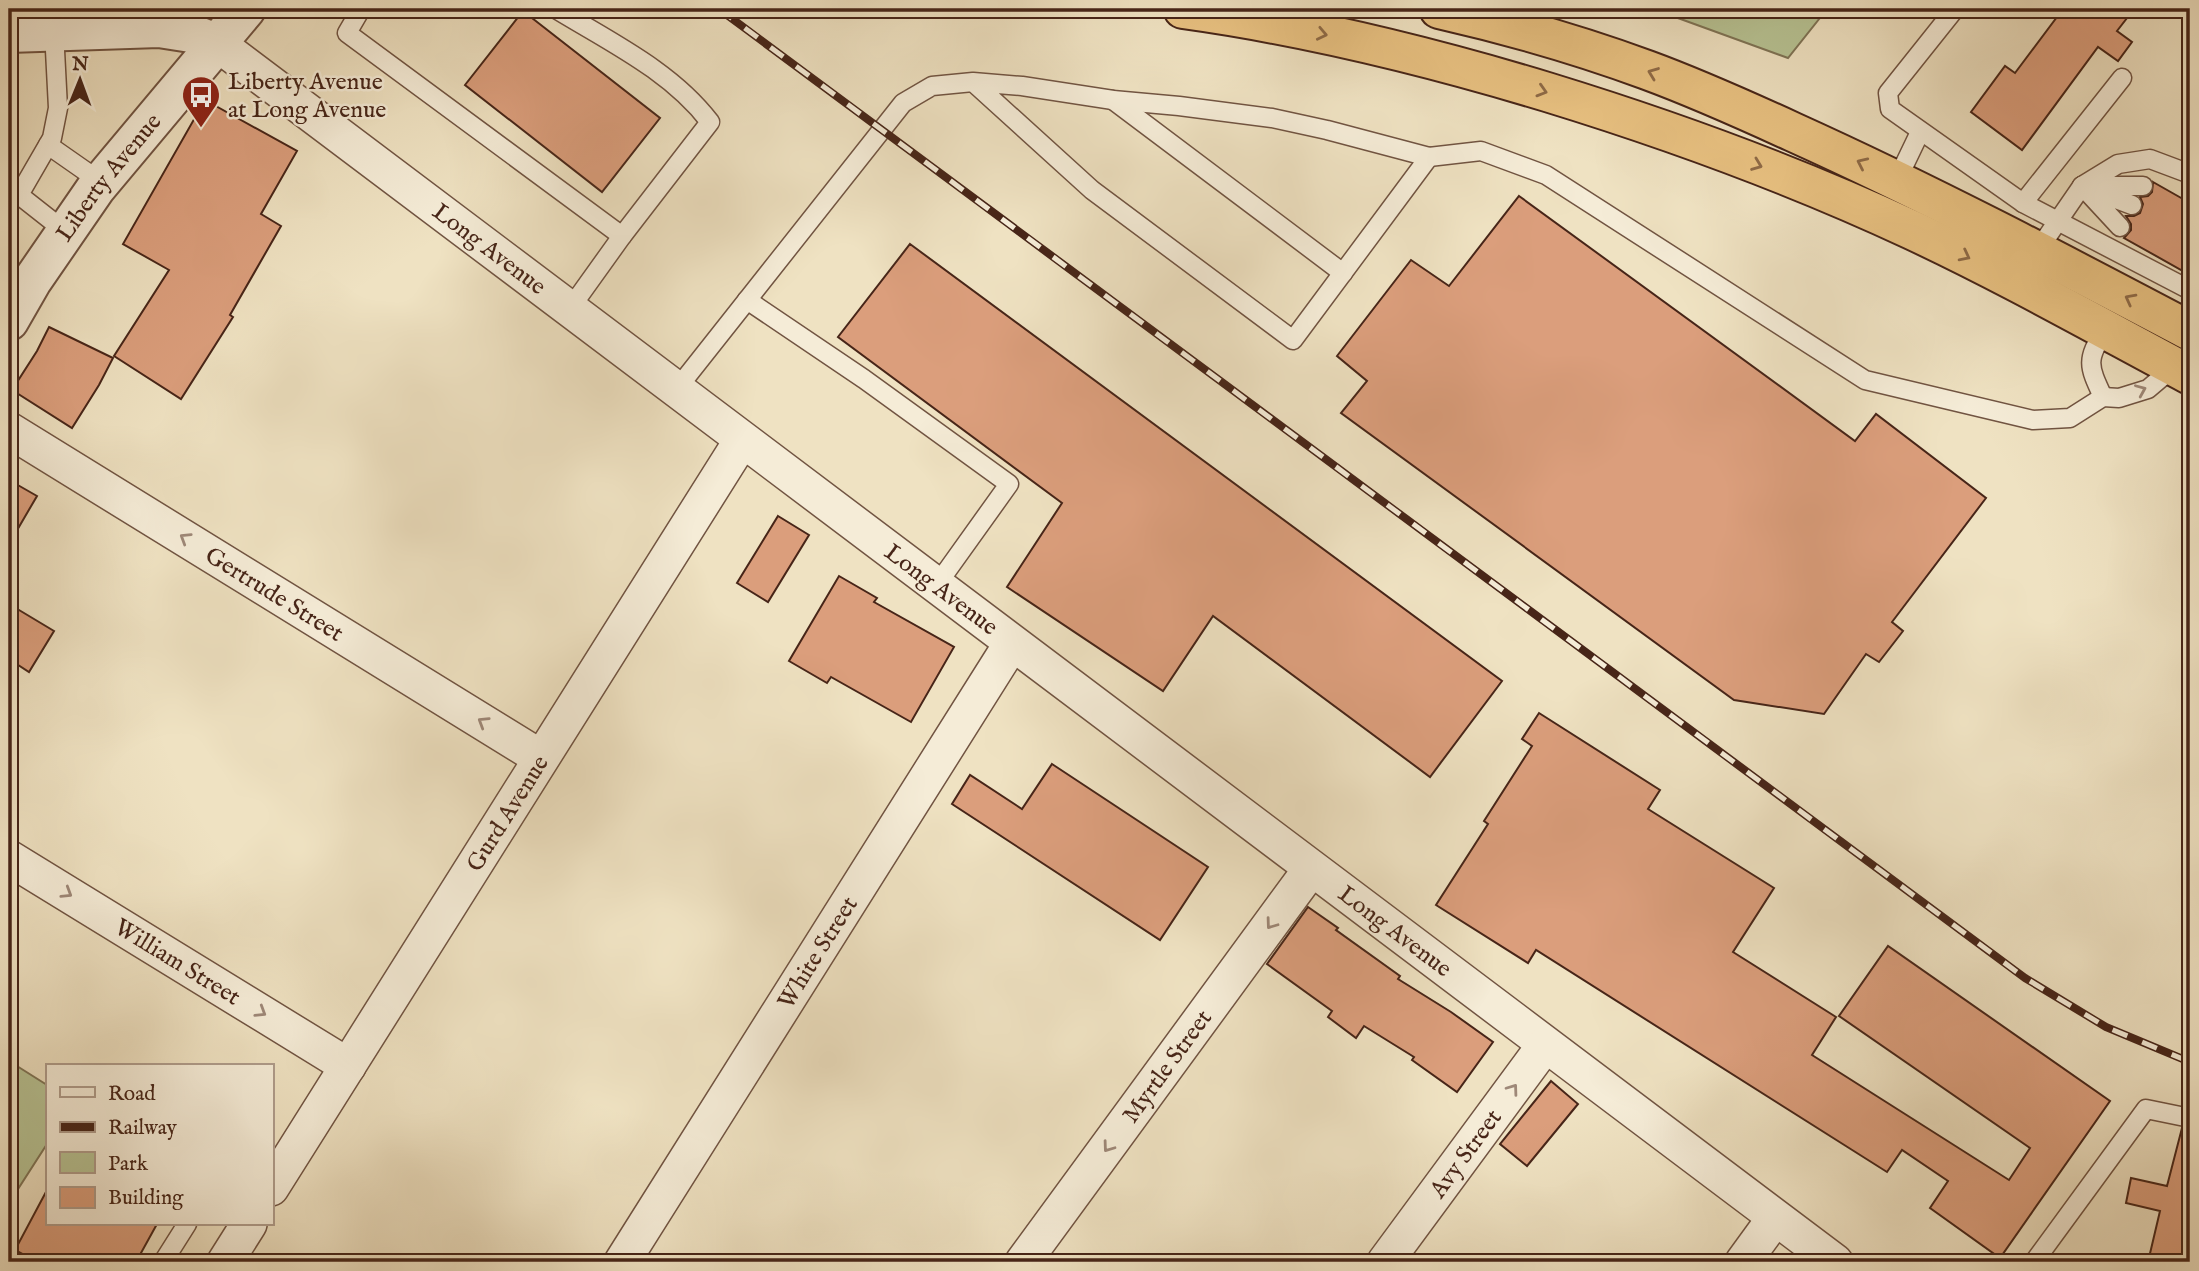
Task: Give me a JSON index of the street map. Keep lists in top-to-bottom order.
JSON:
{
  "streets": {
    "street": [
      "Liberty Avenue",
      "Long Avenue",
      "Gertrude Street",
      "Gurd Avenue",
      "White Street",
      "William Street",
      "Myrtle Street",
      "Avy Street"
    ]
  },
  "crossings": [
    ["Liberty Avenue", "Long Avenue"],
    ["Long Avenue", "Gurd Avenue"],
    ["Long Avenue", "White Street"],
    ["Long Avenue", "Myrtle Street"],
    ["Long Avenue", "Avy Street"],
    ["Gertrude Street", "Gurd Avenue"],
    ["Gurd Avenue", "William Street"]
  ],
  "one_way": [
    "Gertrude Street",
    "William Street",
    "Myrtle Street",
    "Avy Street"
  ],
  "places": {
    "bus stop": ["Liberty Avenue at Long Avenue"]
  },
  "legend": [
    "Road",
    "Railway",
    "Park",
    "Building"
  ],
  "north": "top"
}
